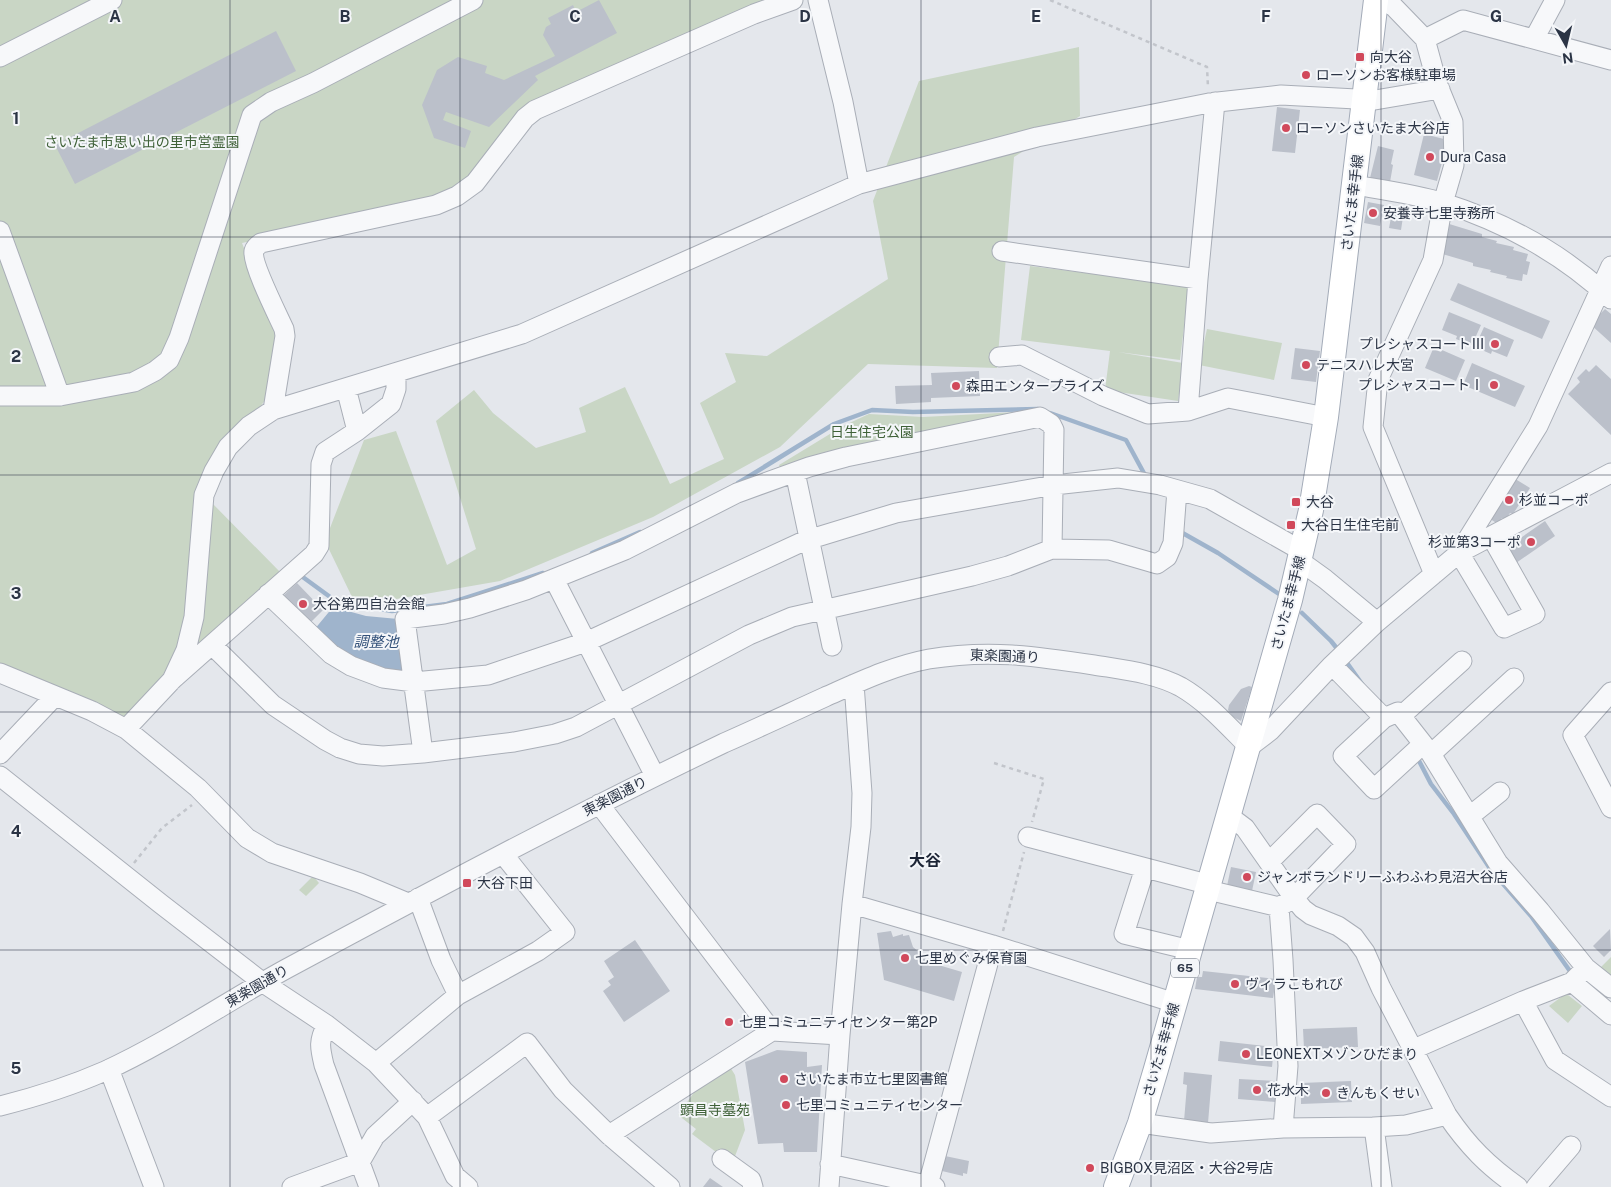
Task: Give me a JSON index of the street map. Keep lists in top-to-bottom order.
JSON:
{
  "streets": {
    "main road": ["さいたま幸手線", "65"],
    "street": ["東楽園通り"]
  },
  "crossings": [
    ["さいたま幸手線", "東楽園通り"]
  ],
  "districts": ["大谷"],
  "water": ["調整池"],
  "parks": ["さいたま市思い出の里市営霊園", "日生住宅公園", "顕昌寺墓苑"],
  "places": {
    "transit": [
      "向大谷",
      "大谷",
      "大谷日生住宅前",
      "大谷下田"
    ],
    "other": [
      "ローソンお客様駐車場",
      "ローソンさいたま大谷店",
      "Dura Casa",
      "安養寺七里寺務所",
      "プレシャスコートⅢ",
      "テニスハレ大宮",
      "プレシャスコートⅠ",
      "森田エンタープライズ",
      "杉並コーポ",
      "杉並第3コーポ",
      "大谷第四自治会館",
      "ジャンボランドリーふわふわ見沼大谷店",
      "七里めぐみ保育園",
      "ヴィラこもれび",
      "七里コミュニティセンター第2P",
      "LEONEXTメゾンひだまり",
      "さいたま市立七里図書館",
      "花水木",
      "きんもくせい",
      "七里コミュニティセンター",
      "BIGBOX見沼区・大谷2号店"
    ]
  },
  "north": "bottom",
  "grid": {
    "columns": [
      "A",
      "B",
      "C",
      "D",
      "E",
      "F",
      "G"
    ],
    "rows": [
      "1",
      "2",
      "3",
      "4",
      "5"
    ]
  }
}
